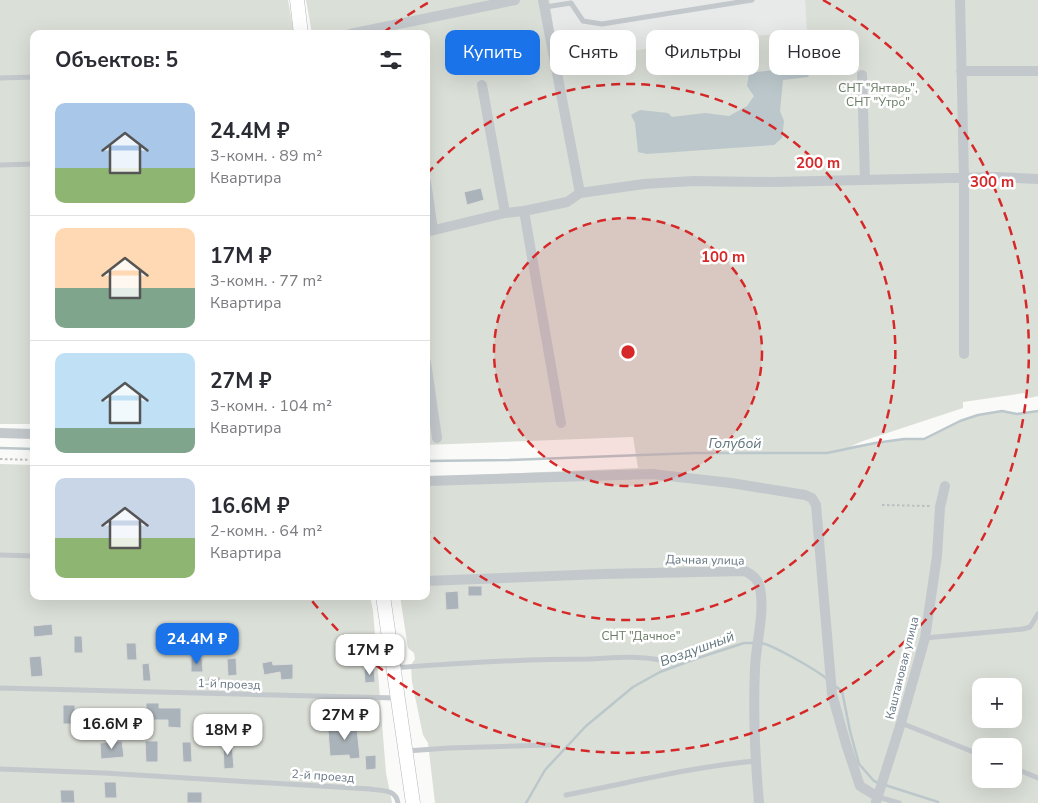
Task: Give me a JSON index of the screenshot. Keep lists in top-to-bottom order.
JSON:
{
  "streets": {
    "street": ["Дачная улица", "Каштановая улица"],
    "lane": ["1-й проезд", "2-й проезд"]
  },
  "water": ["Голубой", "Воздушный"],
  "parks": ["СНТ \"Янтарь\", СНТ \"Утро\"", "СНТ \"Дачное\""],
  "page": {
    "chip": [
      "Купить",
      "Снять",
      "Фильтры",
      "Новое"
    ],
    "heading": "Объектов: 5",
    "list": [
      {
        "name": "24.4M ₽",
        "note": "3-комн. · 89 m² · Квартира"
      },
      {
        "name": "17M ₽",
        "note": "3-комн. · 77 m² · Квартира"
      },
      {
        "name": "27M ₽",
        "note": "3-комн. · 104 m² · Квартира"
      },
      {
        "name": "16.6M ₽",
        "note": "2-комн. · 64 m² · Квартира"
      }
    ],
    "price": [
      "24.4M ₽",
      "17M ₽",
      "27M ₽",
      "16.6M ₽",
      "18M ₽"
    ],
    "map_buttons": ["+", "−"]
  },
  "rings": ["200 m", "300 m", "100 m"]
}
